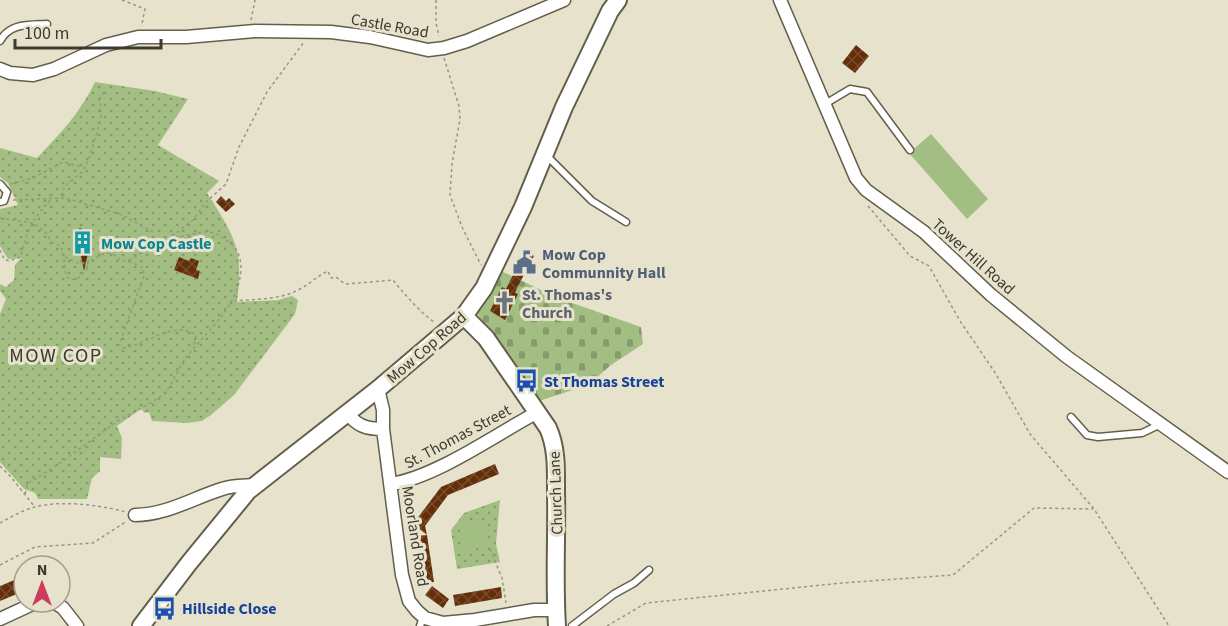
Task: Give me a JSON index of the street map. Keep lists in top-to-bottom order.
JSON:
{
  "streets": {
    "street": [
      "Castle Road",
      "Tower Hill Road",
      "Mow Cop Road",
      "St. Thomas Street",
      "Church Lane",
      "Moorland Road"
    ]
  },
  "crossings": [
    ["Mow Cop Road", "Church Lane"],
    ["Mow Cop Road", "Moorland Road"],
    ["St. Thomas Street", "Church Lane"],
    ["St. Thomas Street", "Moorland Road"],
    ["Church Lane", "Moorland Road"]
  ],
  "districts": ["MOW COP"],
  "places": {
    "building": ["Mow Cop Castle"],
    "public building": ["Mow Cop Communnity Hall"],
    "church": ["St. Thomas's Church"],
    "bus stop": ["St Thomas Street", "Hillside Close"]
  },
  "scale_bar": "100 m",
  "north": "top"
}
